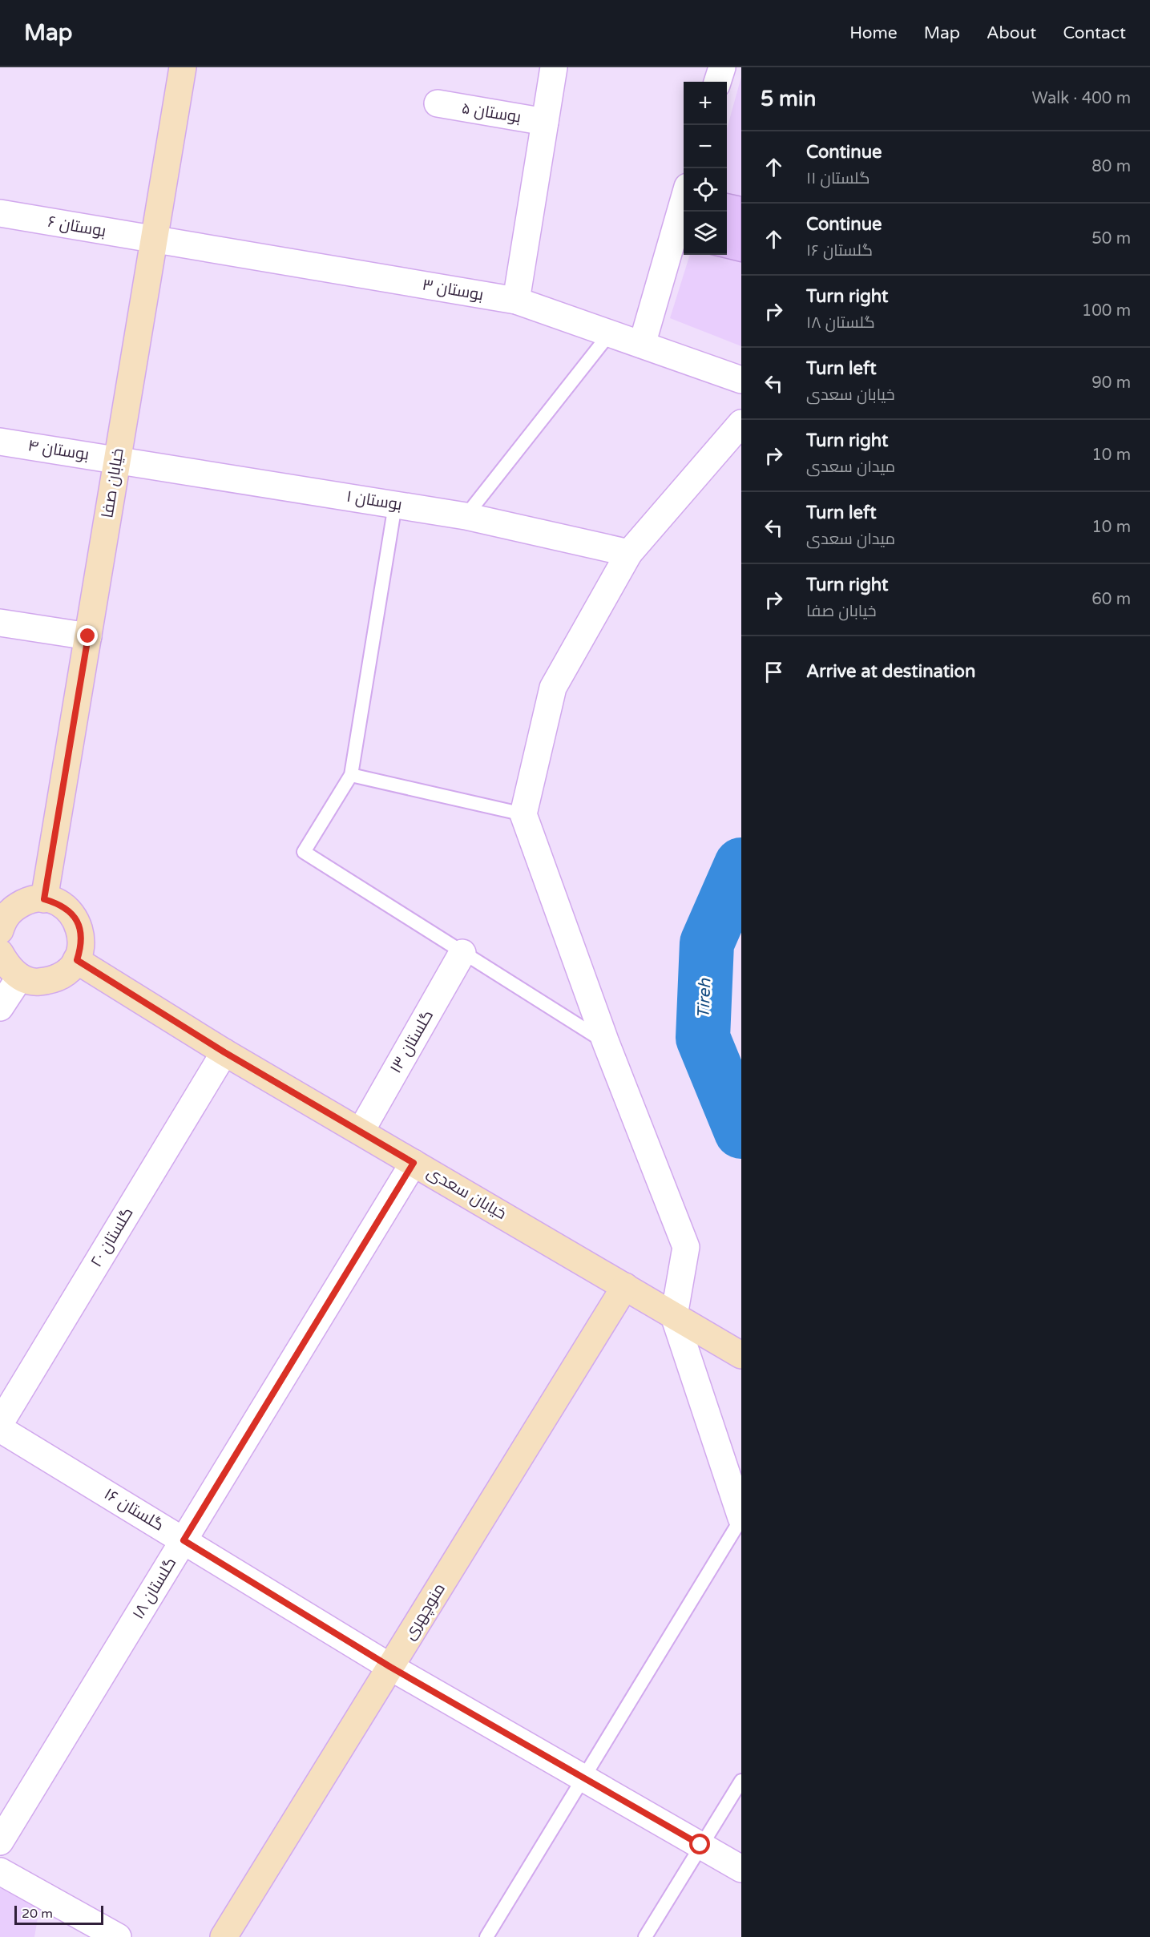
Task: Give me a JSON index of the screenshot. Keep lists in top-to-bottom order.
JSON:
{
  "streets": {
    "street": [
      "بوستان ۵",
      "بوستان ۶",
      "بوستان ۳",
      "بوستان ۴",
      "خیابان صفا",
      "بوستان ۱",
      "گلستان ۱۳",
      "خیابان سعدی",
      "گلستان ۲۰",
      "گلستان ۱۶",
      "گلستان ۱۸",
      "منوچهری"
    ]
  },
  "crossings": [
    ["بوستان ۶", "بوستان ۳"],
    ["بوستان ۶", "خیابان صفا"],
    ["بوستان ۳", "خیابان صفا"],
    ["بوستان ۴", "خیابان صفا"],
    ["بوستان ۴", "بوستان ۱"],
    ["خیابان صفا", "بوستان ۱"],
    ["گلستان ۱۳", "خیابان سعدی"],
    ["خیابان سعدی", "گلستان ۲۰"],
    ["خیابان سعدی", "گلستان ۱۸"],
    ["خیابان سعدی", "منوچهری"],
    ["گلستان ۱۶", "گلستان ۱۸"],
    ["گلستان ۱۶", "منوچهری"]
  ],
  "water": ["Tireh"],
  "scale_bar": "20 m",
  "page": {
    "header": "Map",
    "nav": [
      "Home",
      "Map",
      "About",
      "Contact"
    ],
    "heading": ["5 min", "Walk · 400 m"],
    "map_buttons": ["+", "−"],
    "list": [
      ["Continue", "گلستان ۱۱", "80 m"],
      ["Continue", "گلستان ۱۶", "50 m"],
      ["Turn right", "گلستان ۱۸", "100 m"],
      ["Turn left", "خیابان سعدی", "90 m"],
      ["Turn right", "میدان سعدی", "10 m"],
      ["Turn left", "میدان سعدی", "10 m"],
      ["Turn right", "خیابان صفا", "60 m"],
      "Arrive at destination"
    ],
    "scale": "20 m"
  }
}
